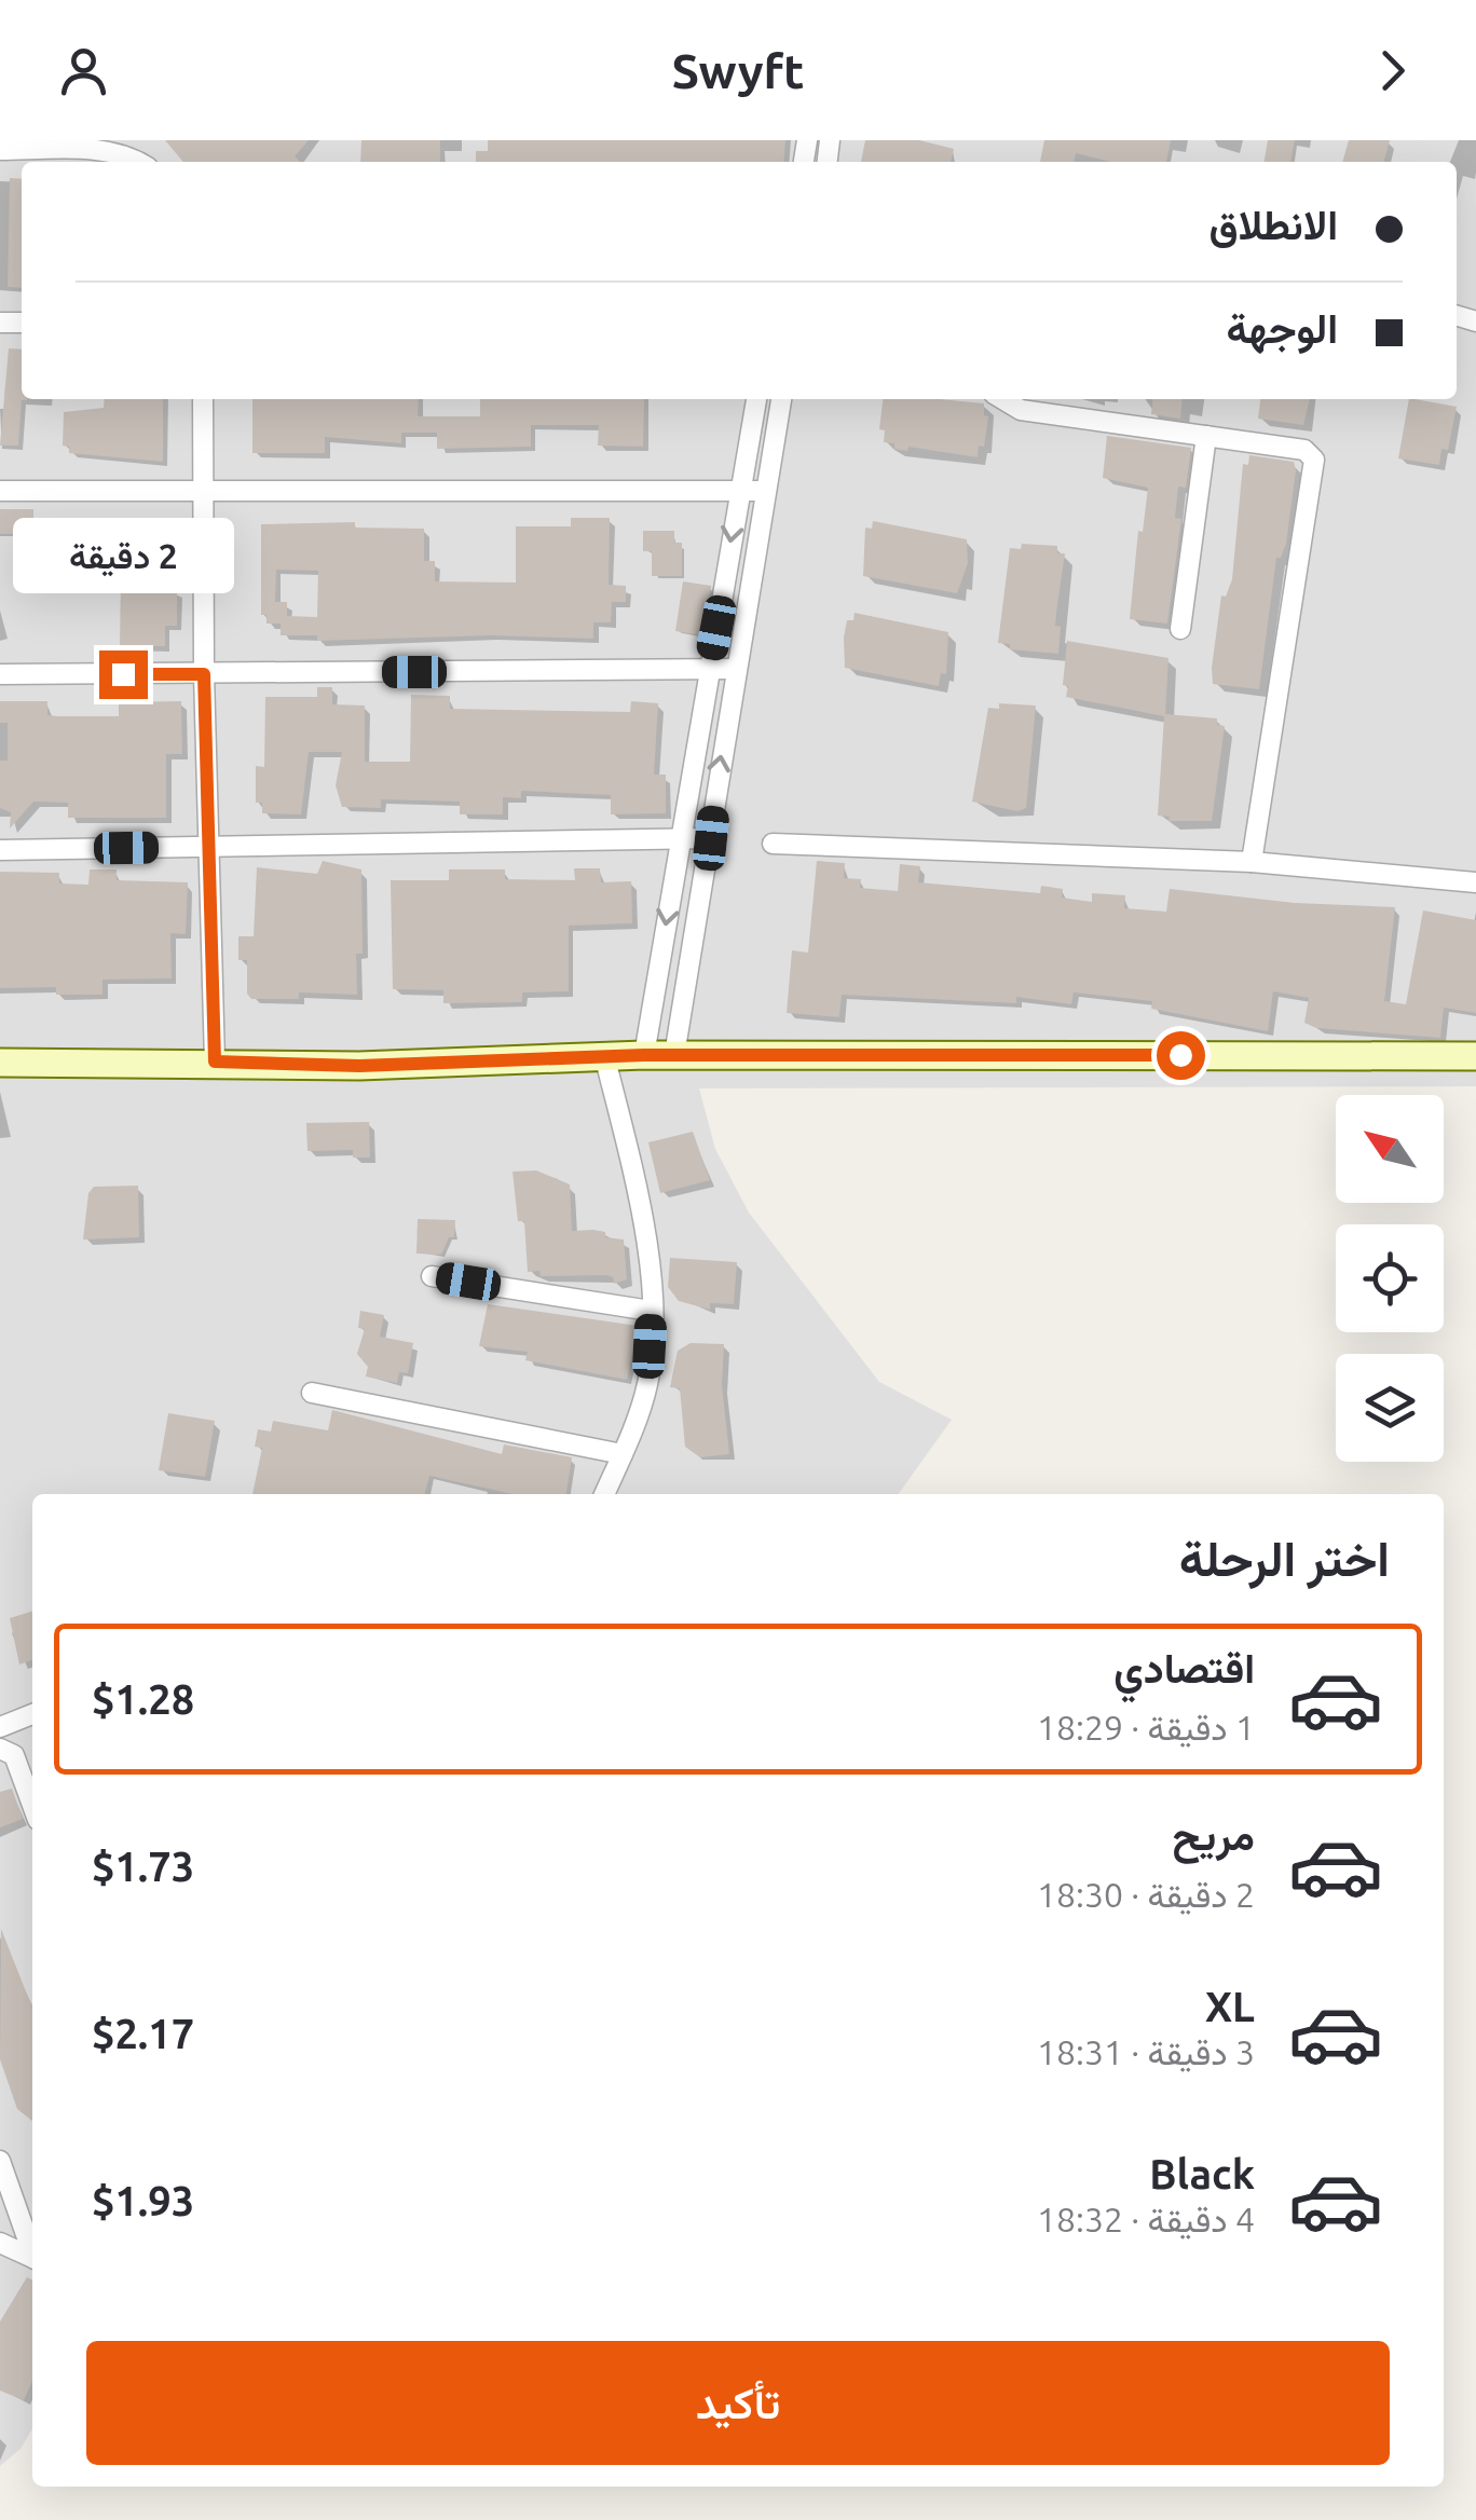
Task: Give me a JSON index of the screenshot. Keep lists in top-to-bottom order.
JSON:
{
  "north": "top left",
  "page": {
    "header": "Swyft",
    "banner": ["الانطلاق", "الوجهة"],
    "bubble": "2 دقيقة",
    "heading": "اختر الرحلة",
    "list": [
      {
        "name": "اقتصادي",
        "note": "1 دقيقة · 18:29",
        "value": "$1.28"
      },
      {
        "name": "مريح",
        "note": "2 دقيقة · 18:30",
        "value": "$1.73"
      },
      {
        "name": "XL",
        "note": "3 دقيقة · 18:31",
        "value": "$2.17"
      },
      {
        "name": "Black",
        "note": "4 دقيقة · 18:32",
        "value": "$1.93"
      }
    ],
    "buttons": "تأكيد"
  }
}
